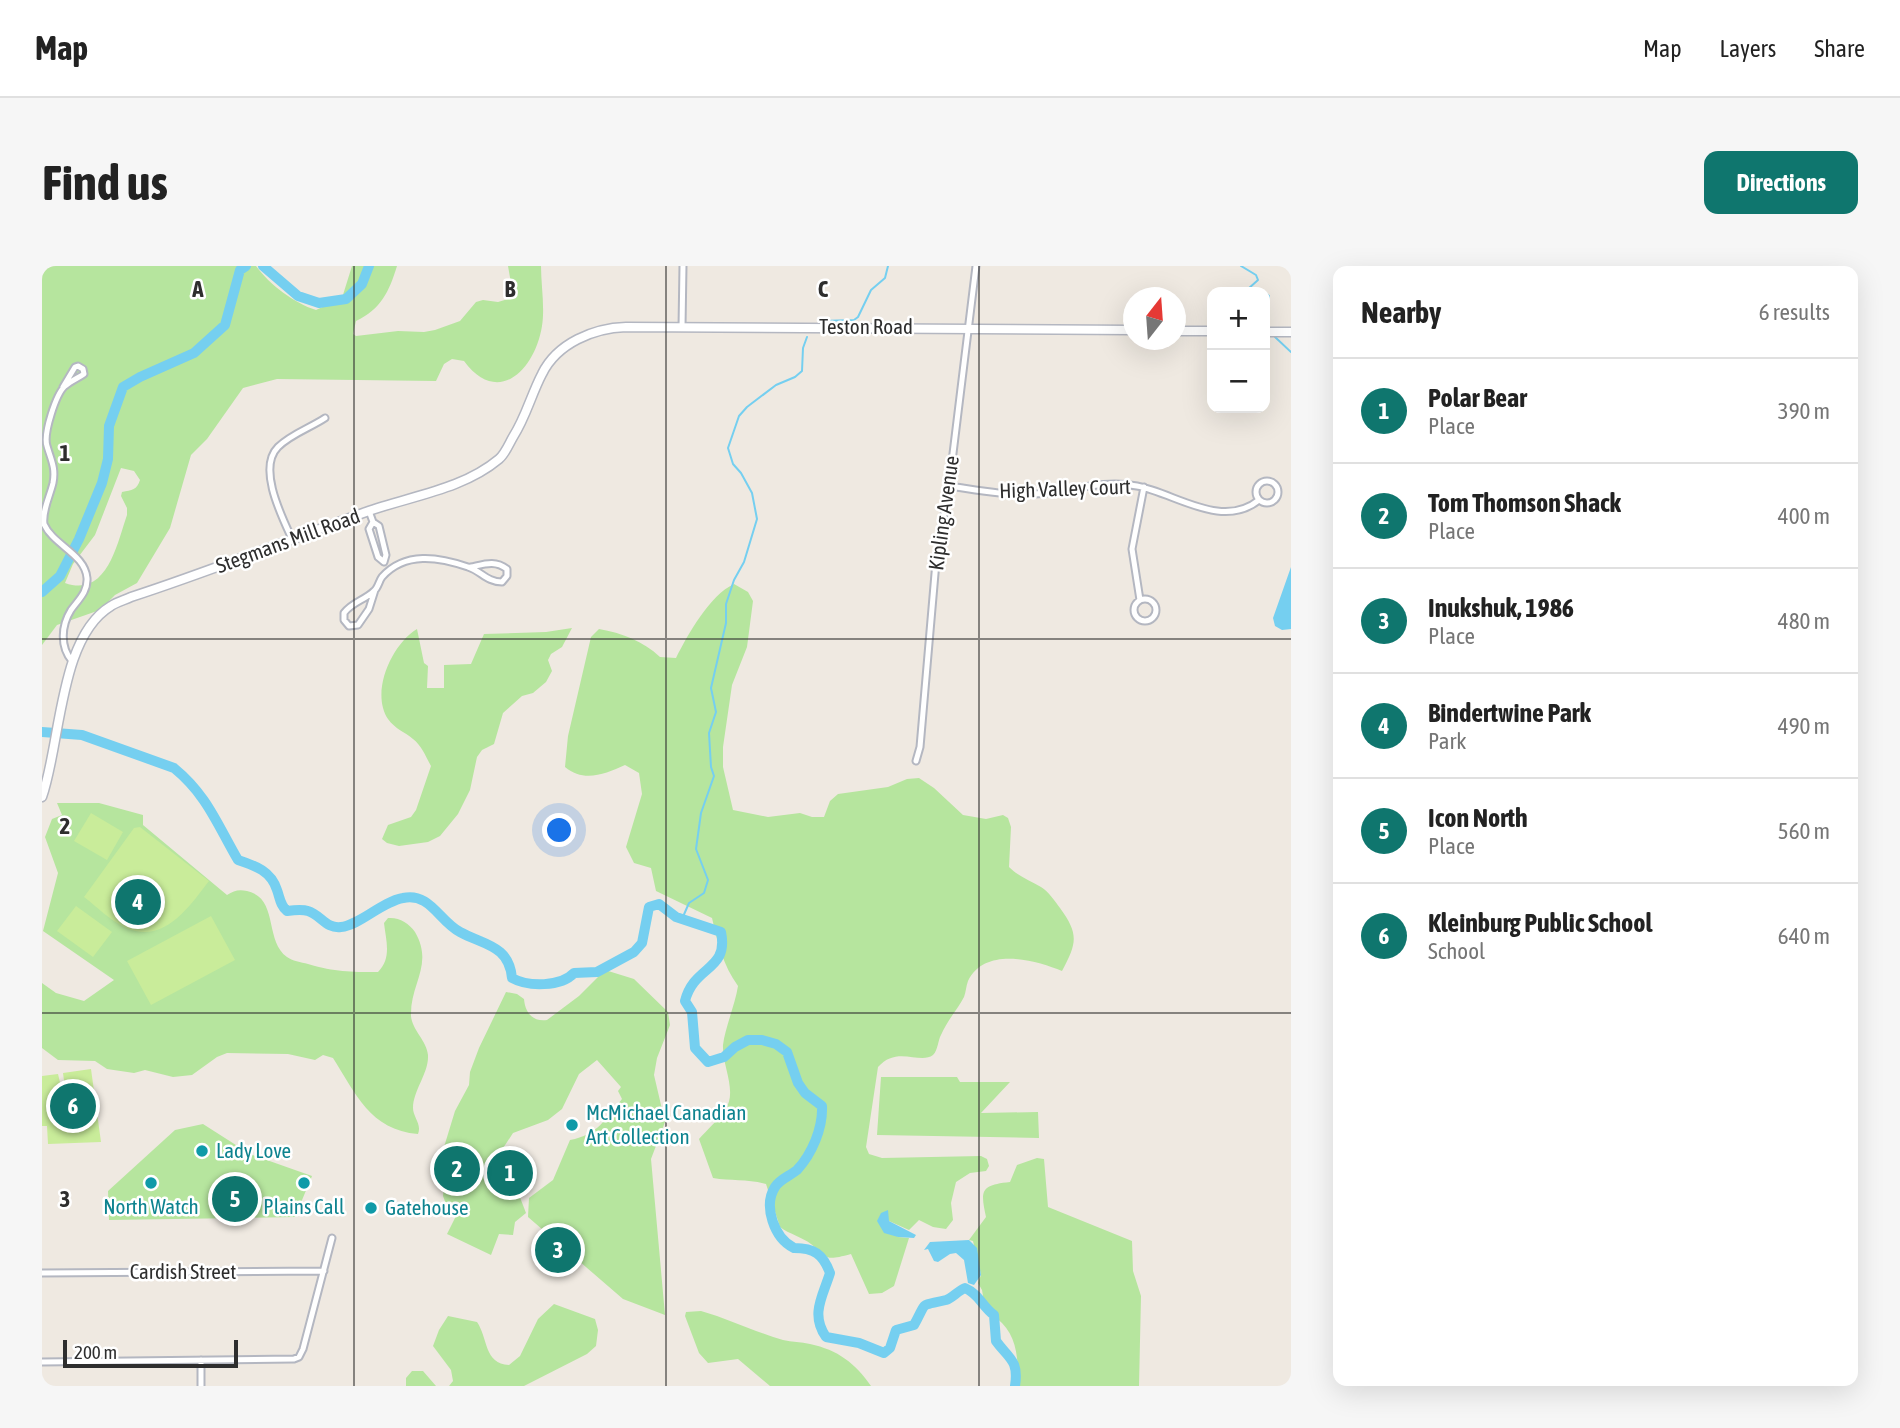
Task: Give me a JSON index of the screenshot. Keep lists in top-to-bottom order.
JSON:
{
  "streets": {
    "street": [
      "Teston Road",
      "High Valley Court",
      "Kipling Avenue",
      "Stegmans Mill Road",
      "Cardish Street"
    ]
  },
  "crossings": [
    ["Teston Road", "Kipling Avenue"],
    ["Teston Road", "Stegmans Mill Road"],
    ["High Valley Court", "Kipling Avenue"]
  ],
  "places": [
    "McMichael Canadian Art Collection",
    "Lady Love",
    "North Watch",
    "Plains Call",
    "Gatehouse"
  ],
  "scale_bar": "200 m",
  "north": "top",
  "page": {
    "header": "Map",
    "nav": ["Map", "Layers", "Share"],
    "buttons": "Directions",
    "title": "Find us",
    "heading": ["Nearby", "6 results"],
    "map_buttons": ["+", "−"],
    "list": [
      {
        "mark": "1",
        "name": "Polar Bear",
        "note": "Place",
        "value": "390 m"
      },
      {
        "mark": "2",
        "name": "Tom Thomson Shack",
        "note": "Place",
        "value": "400 m"
      },
      {
        "mark": "3",
        "name": "Inukshuk, 1986",
        "note": "Place",
        "value": "480 m"
      },
      {
        "mark": "4",
        "name": "Bindertwine Park",
        "note": "Park",
        "value": "490 m"
      },
      {
        "mark": "5",
        "name": "Icon North",
        "note": "Place",
        "value": "560 m"
      },
      {
        "mark": "6",
        "name": "Kleinburg Public School",
        "note": "School",
        "value": "640 m"
      }
    ],
    "pins": [
      "4",
      "6",
      "2",
      "1",
      "5",
      "3"
    ],
    "scale": "200 m"
  },
  "grid": {
    "columns": ["A", "B", "C"],
    "rows": ["1", "2", "3"]
  }
}
